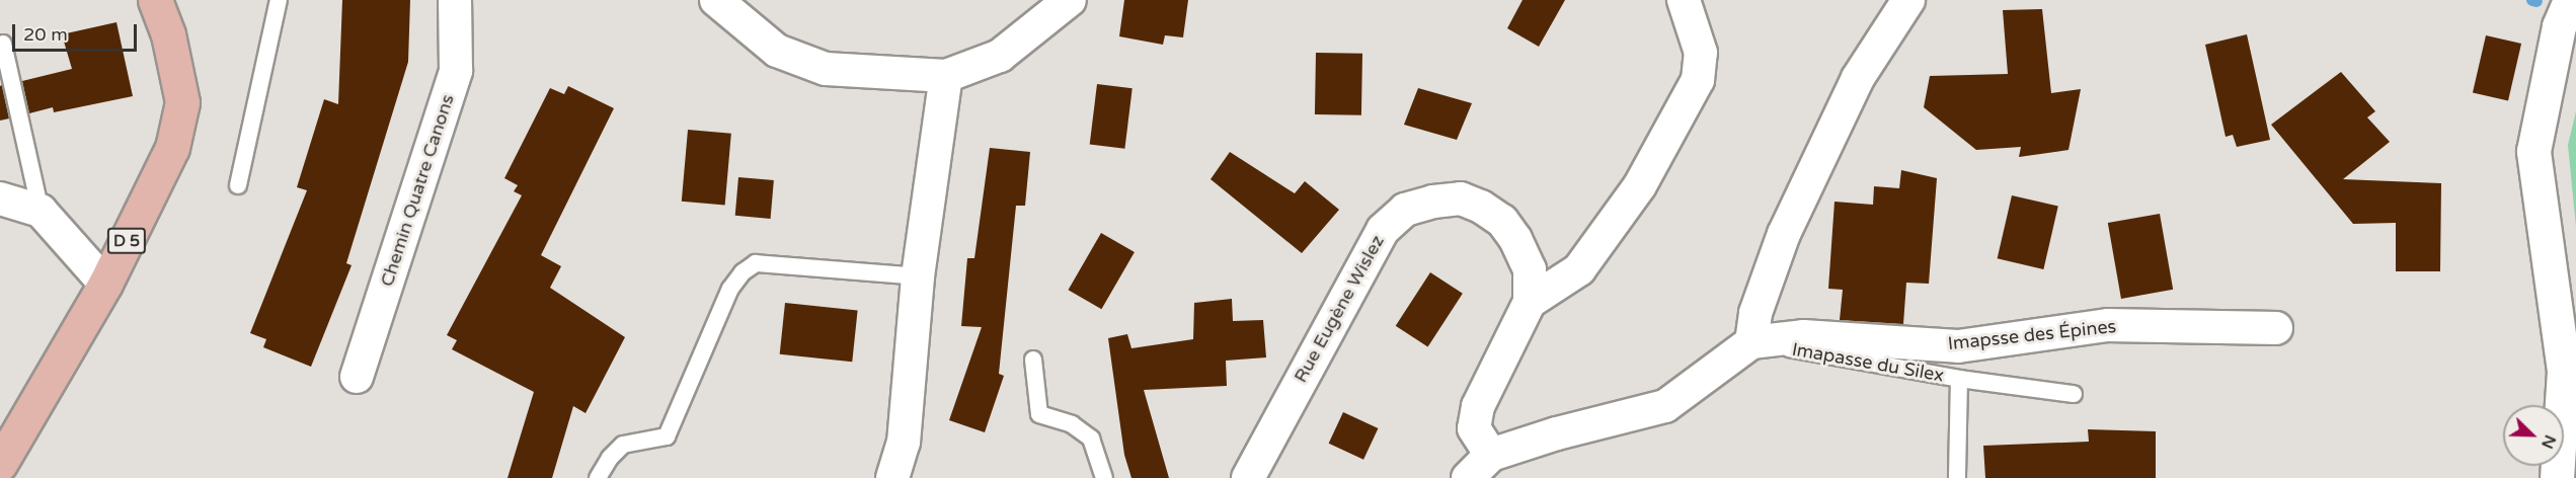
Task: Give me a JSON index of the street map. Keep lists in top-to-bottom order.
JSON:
{
  "streets": {
    "main road": ["D 5"],
    "street": ["Chemin Quatre Canons", "Rue Eugène Wislez", "Imapsse des Épines"],
    "lane": ["Imapasse du Silex"]
  },
  "crossings": [
    ["Imapsse des Épines", "Imapasse du Silex"]
  ],
  "scale_bar": "20 m",
  "north": "bottom right"
}
